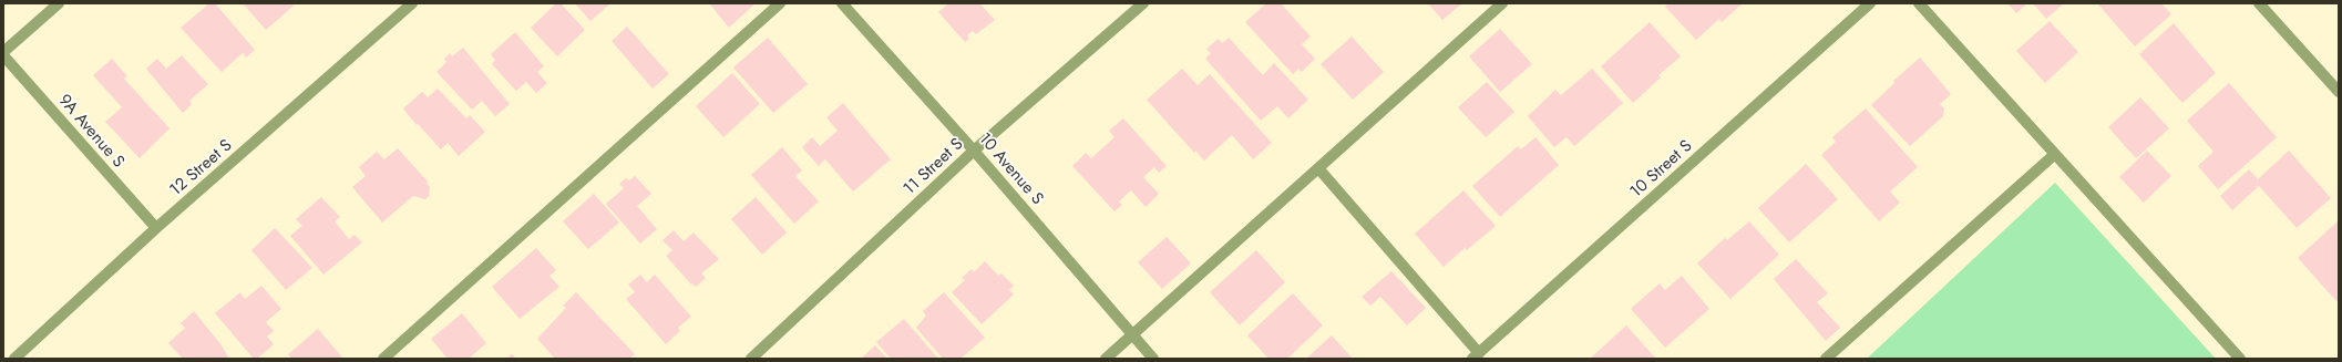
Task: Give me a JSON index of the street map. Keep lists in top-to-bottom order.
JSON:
{
  "streets": {
    "street": [
      "9A Avenue S",
      "11 Street S",
      "12 Street S",
      "10 Avenue S",
      "10 Street S"
    ]
  },
  "crossings": [
    ["9A Avenue S", "12 Street S"],
    ["11 Street S", "10 Avenue S"]
  ]
}
